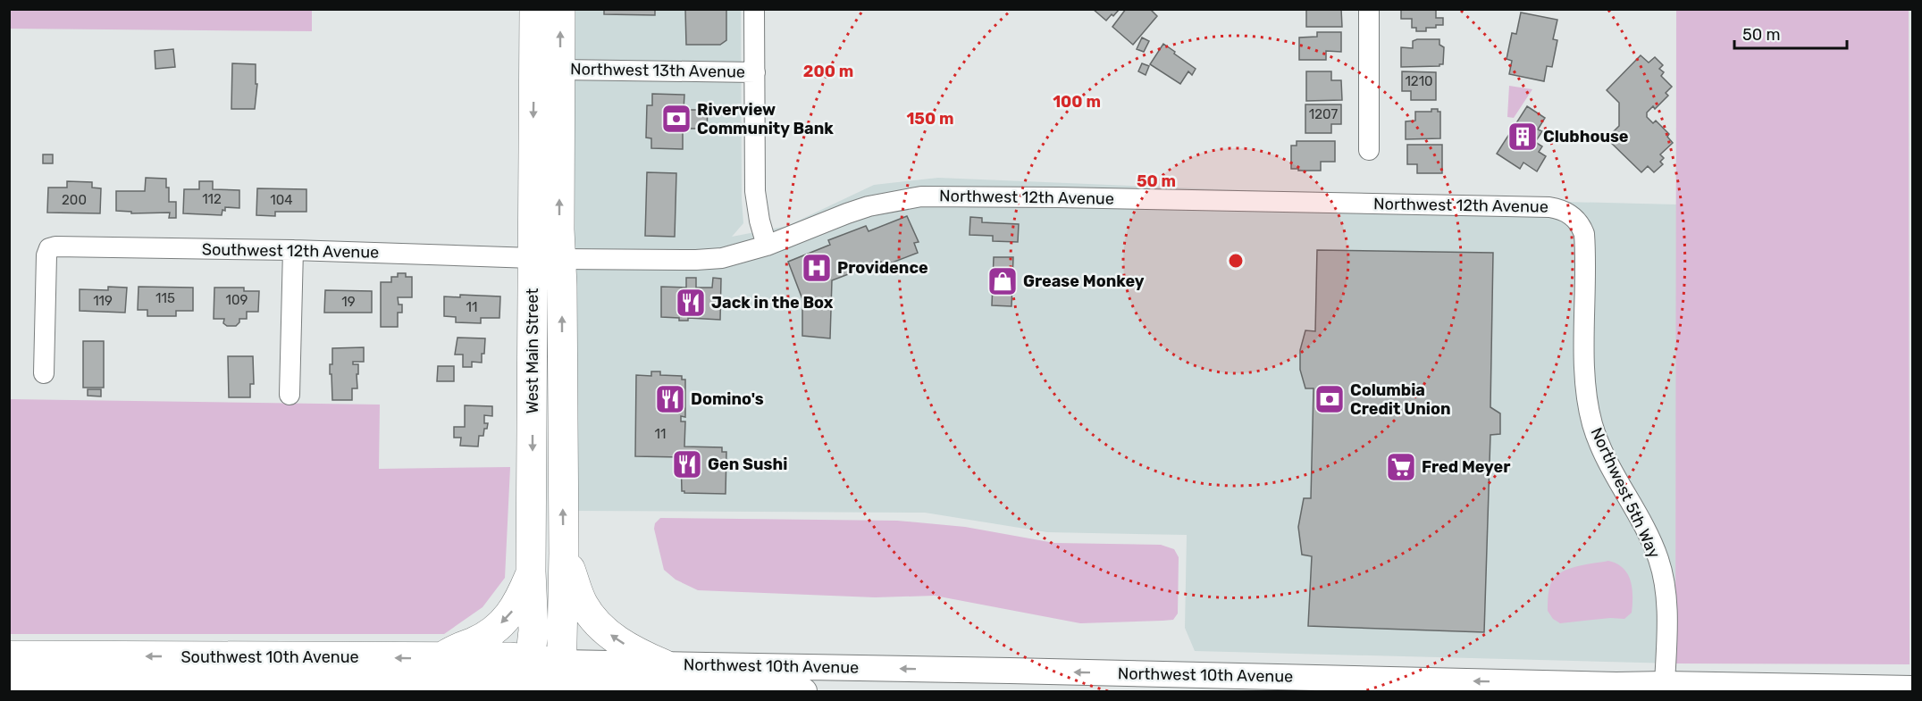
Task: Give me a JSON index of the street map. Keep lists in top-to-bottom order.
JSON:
{
  "streets": {
    "highway": ["West Main Street", "Southwest 10th Avenue"],
    "main road": ["Northwest 10th Avenue"],
    "street": [
      "Northwest 13th Avenue",
      "Northwest 12th Avenue",
      "Southwest 12th Avenue",
      "Northwest 5th Way"
    ]
  },
  "crossings": [
    ["Northwest 13th Avenue", "West Main Street"],
    ["Northwest 12th Avenue", "West Main Street"],
    ["Northwest 12th Avenue", "Northwest 5th Way"],
    ["Southwest 12th Avenue", "West Main Street"],
    ["West Main Street", "Southwest 10th Avenue"],
    ["West Main Street", "Northwest 10th Avenue"],
    ["Northwest 5th Way", "Northwest 10th Avenue"],
    ["Southwest 10th Avenue", "Northwest 10th Avenue"]
  ],
  "one_way": ["Northwest 10th Avenue"],
  "places": {
    "bank": ["Riverview Community Bank", "Columbia Credit Union"],
    "building": ["Clubhouse"],
    "hospital": ["Providence"],
    "shop": ["Grease Monkey"],
    "restaurant": ["Jack in the Box", "Domino's", "Gen Sushi"],
    "supermarket": ["Fred Meyer"]
  },
  "house_numbers": [
    "1210",
    "1207",
    "112",
    "200",
    "104",
    "115",
    "109",
    "119",
    "19",
    "11",
    "11"
  ],
  "scale_bar": "50 m",
  "rings": [
    "200 m",
    "100 m",
    "150 m",
    "50 m"
  ]
}
